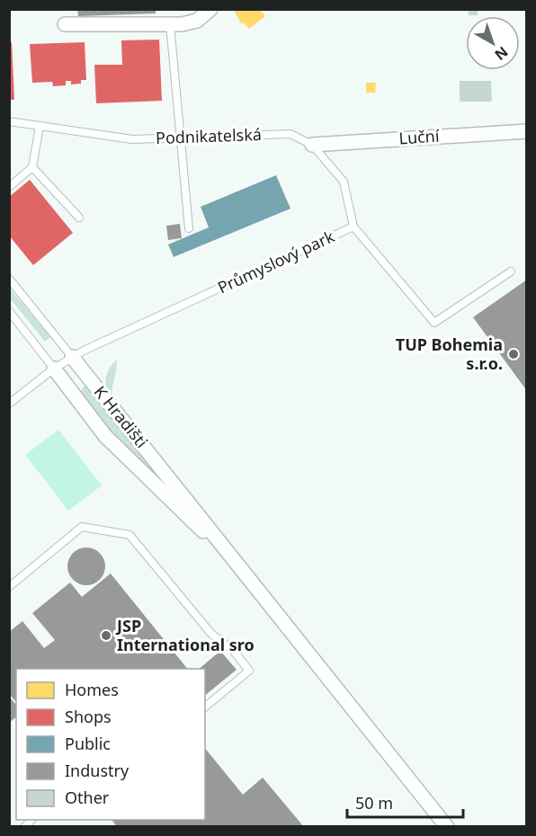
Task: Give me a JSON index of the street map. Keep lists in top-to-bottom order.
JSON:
{
  "streets": {
    "street": ["Luční", "K Hradišti"],
    "lane": ["Podnikatelská", "Průmyslový park"]
  },
  "crossings": [
    ["Podnikatelská", "Luční"],
    ["Podnikatelská", "Průmyslový park"],
    ["Průmyslový park", "K Hradišti"]
  ],
  "places": ["TUP Bohemia s.r.o.", "JSP International sro"],
  "legend": [
    "Homes",
    "Shops",
    "Public",
    "Industry",
    "Other"
  ],
  "scale_bar": "50 m",
  "north": "bottom right"
}
